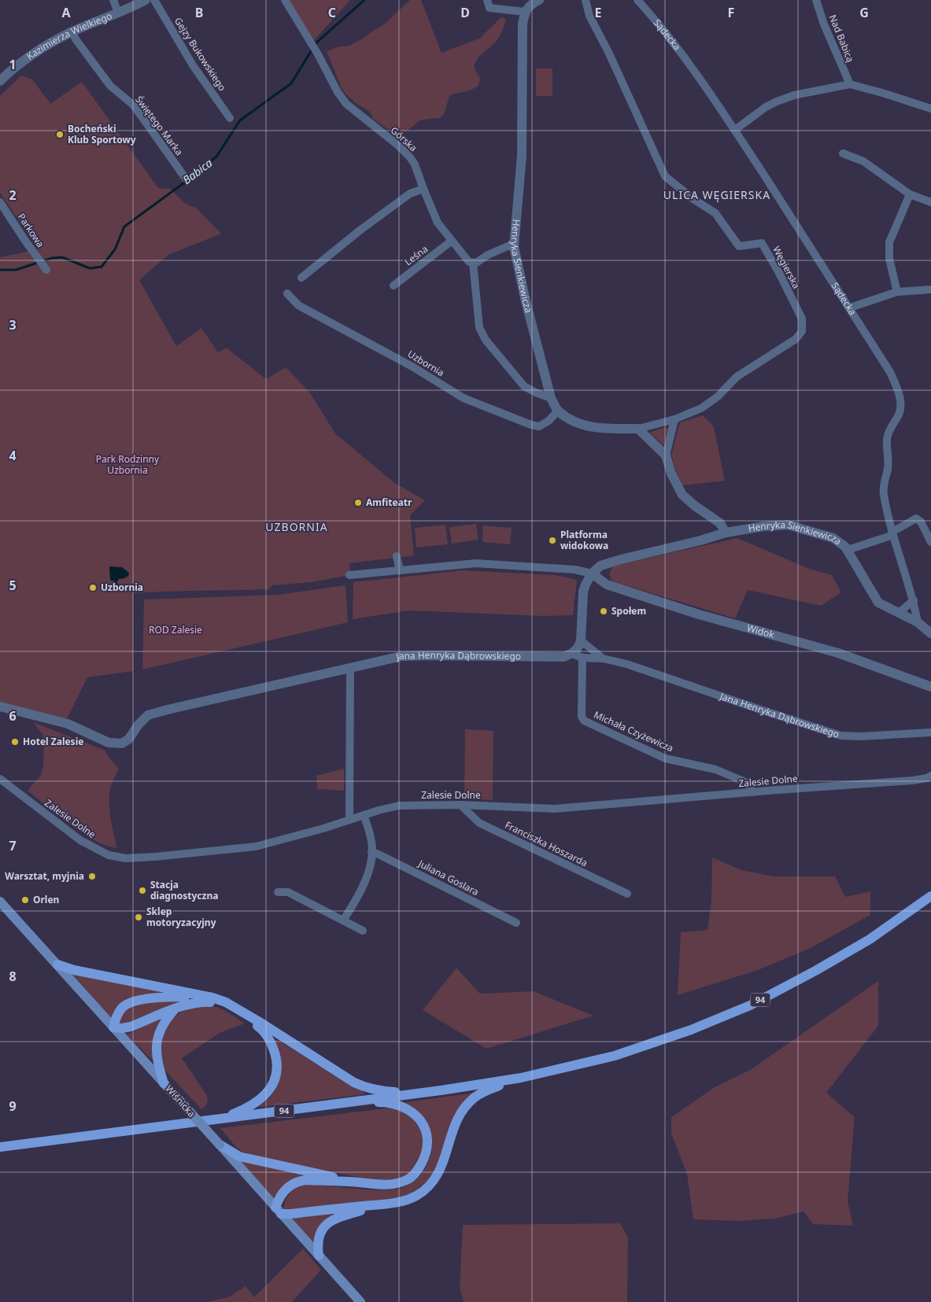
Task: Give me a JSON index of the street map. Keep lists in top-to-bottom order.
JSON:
{
  "streets": {
    "main road": ["94", "Wiśnicka"],
    "street": [
      "Sądecka",
      "Kazimierza Wielkiego",
      "Nad Babicą",
      "Gejzy Bukowskiego",
      "Świętego Marka",
      "Górska",
      "Parkowa",
      "Leśna",
      "Henryka Sienkiewicza",
      "Węgierska",
      "Uzbornia",
      "Widok",
      "Jana Henryka Dąbrowskiego",
      "Michała Czyżewicza",
      "Zalesie Dolne",
      "Franciszka Hoszarda",
      "Juliana Goslara"
    ]
  },
  "crossings": [
    ["Sądecka", "Henryka Sienkiewicza"],
    ["Kazimierza Wielkiego", "Świętego Marka"],
    ["Górska", "Leśna"],
    ["Henryka Sienkiewicza", "Węgierska"],
    ["Henryka Sienkiewicza", "Uzbornia"],
    ["Henryka Sienkiewicza", "Widok"],
    ["Jana Henryka Dąbrowskiego", "Michała Czyżewicza"],
    ["Michała Czyżewicza", "Zalesie Dolne"],
    ["Zalesie Dolne", "Franciszka Hoszarda"]
  ],
  "districts": ["ULICA WĘGIERSKA", "UZBORNIA"],
  "water": ["Babica"],
  "parks": ["Park Rodzinny Uzbornia", "ROD Zalesie"],
  "places": [
    "Bocheński Klub Sportowy",
    "Amfiteatr",
    "Platforma widokowa",
    "Uzbornia",
    "Społem",
    "Hotel Zalesie",
    "Warsztat, myjnia",
    "Stacja diagnostyczna",
    "Orlen",
    "Sklep motoryzacyjny"
  ],
  "grid": {
    "columns": [
      "A",
      "B",
      "C",
      "D",
      "E",
      "F",
      "G"
    ],
    "rows": [
      "1",
      "2",
      "3",
      "4",
      "5",
      "6",
      "7",
      "8",
      "9"
    ]
  }
}
